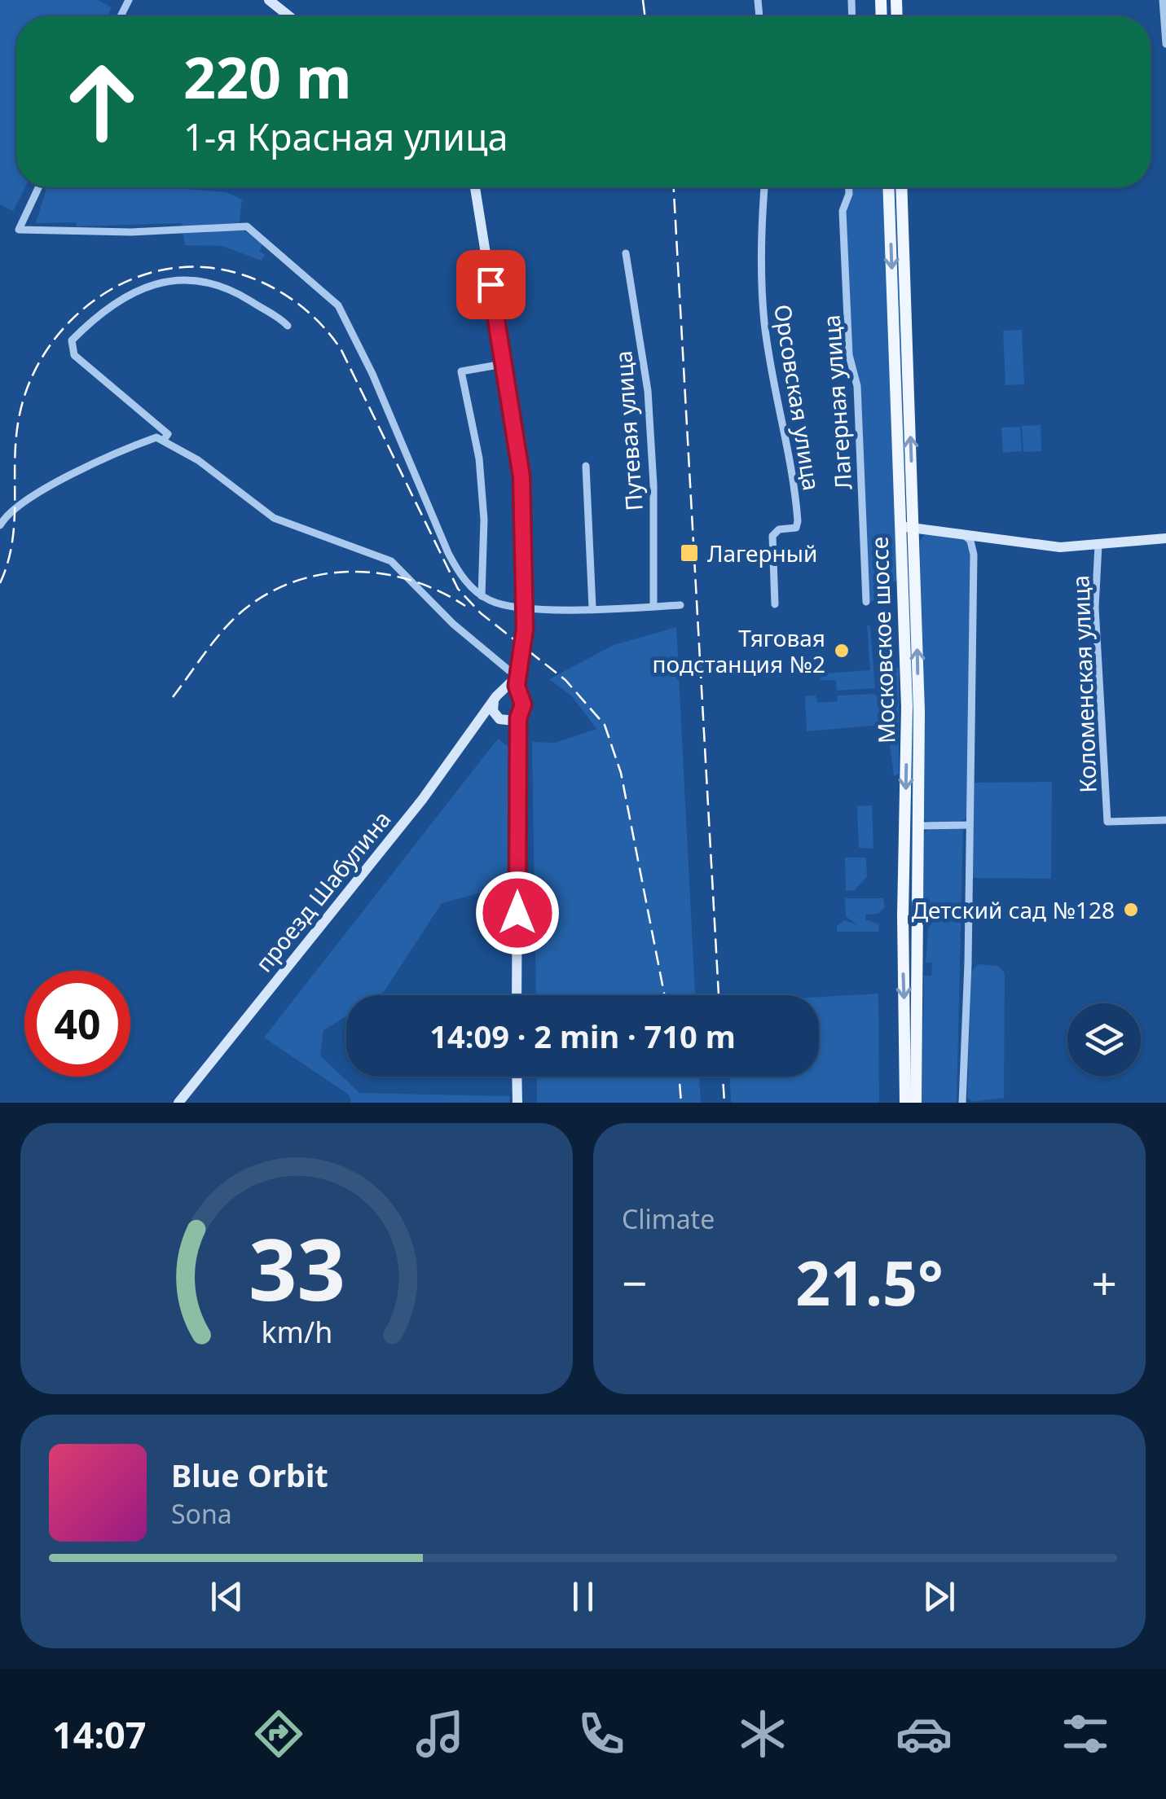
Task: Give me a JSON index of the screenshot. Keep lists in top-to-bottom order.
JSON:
{
  "streets": {
    "main road": ["Московское шоссе"],
    "street": [
      "Орсовская улица",
      "Лагерная улица",
      "Путевая улица",
      "Коломенская улица",
      "проезд Шабулина"
    ]
  },
  "places": {
    "transit": ["Лагерный"],
    "other": ["Тяговая подстанция №2", "Детский сад №128"]
  },
  "page": {
    "turn": ["220 m", "1-я Красная улица"],
    "limit": "40",
    "trip": "14:09 · 2 min · 710 m",
    "tile": "Climate",
    "heat": ["−", "21.5°", "+"],
    "song": ["Blue Orbit", "Sona"],
    "tabs": "14:07",
    "gauge": ["33", "km/h"]
  }
}
